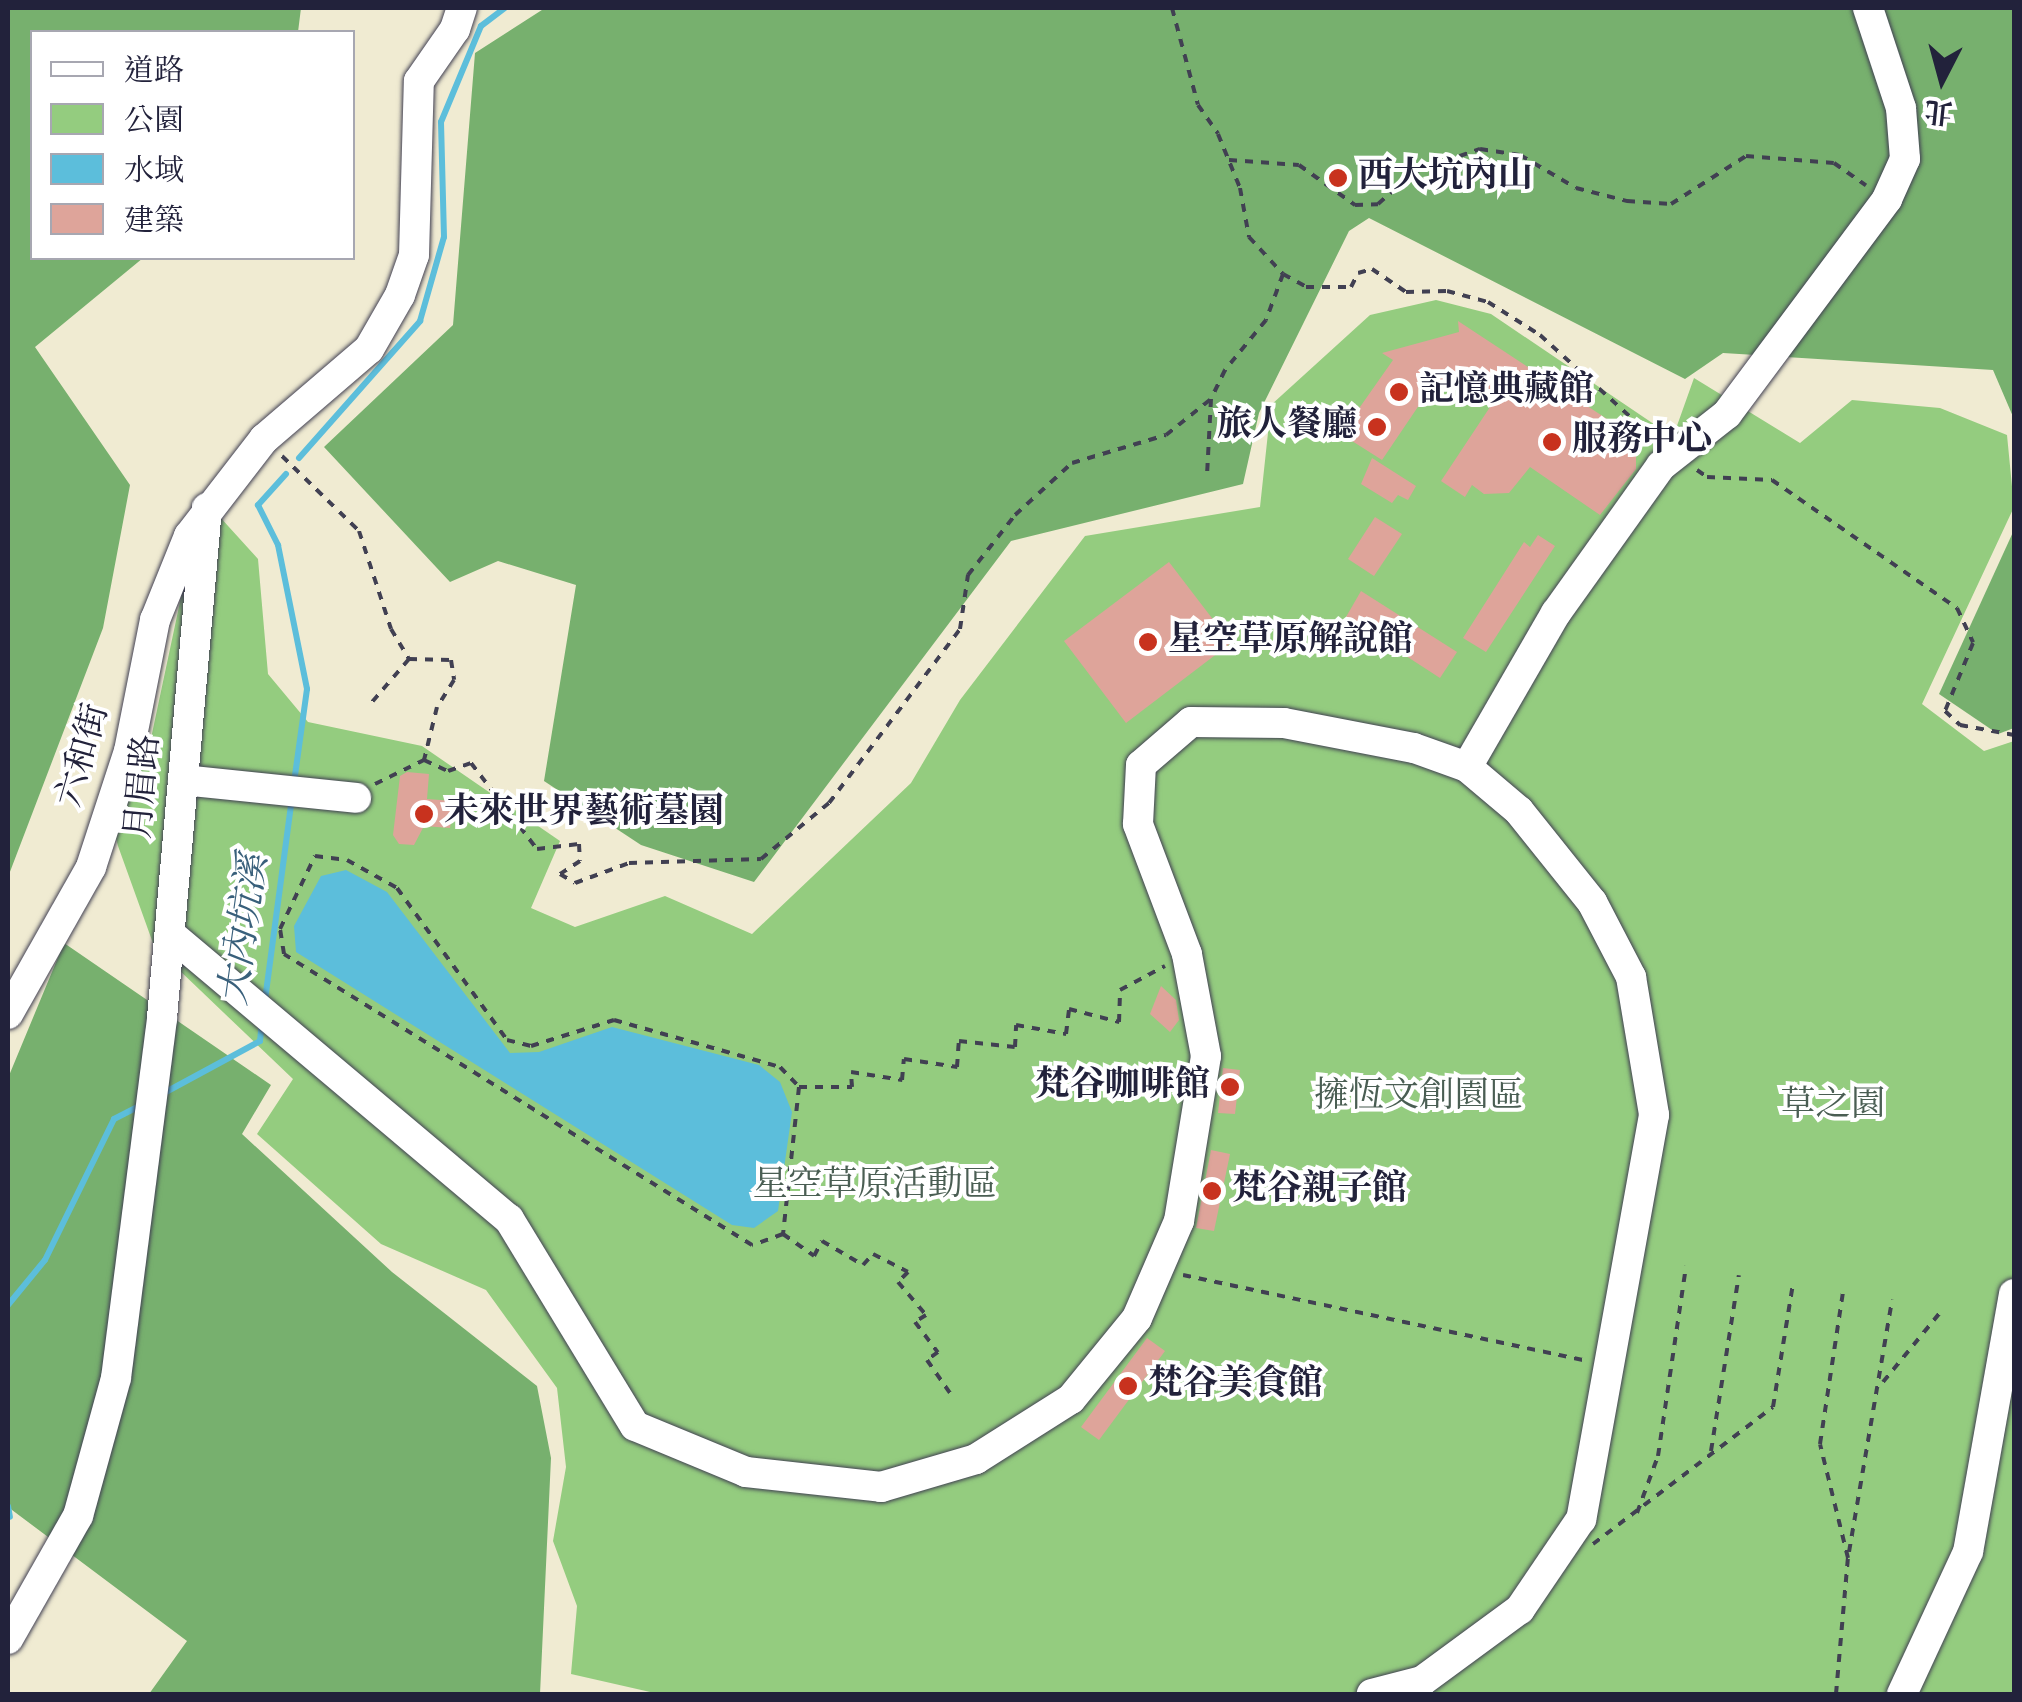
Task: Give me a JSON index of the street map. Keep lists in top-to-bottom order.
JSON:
{
  "streets": {
    "street": ["六和街", "月眉路"]
  },
  "crossings": [
    ["六和街", "月眉路"]
  ],
  "water": ["大內坑溪"],
  "parks": ["擁恆文創園區", "草之園", "星空草原活動區"],
  "places": [
    "西大坑內山",
    "記憶典藏館",
    "旅人餐廳",
    "服務中心",
    "星空草原解說館",
    "未來世界藝術墓園",
    "梵谷咖啡館",
    "梵谷親子館",
    "梵谷美食館"
  ],
  "legend": [
    "道路",
    "公園",
    "水域",
    "建築"
  ],
  "north": "bottom"
}
